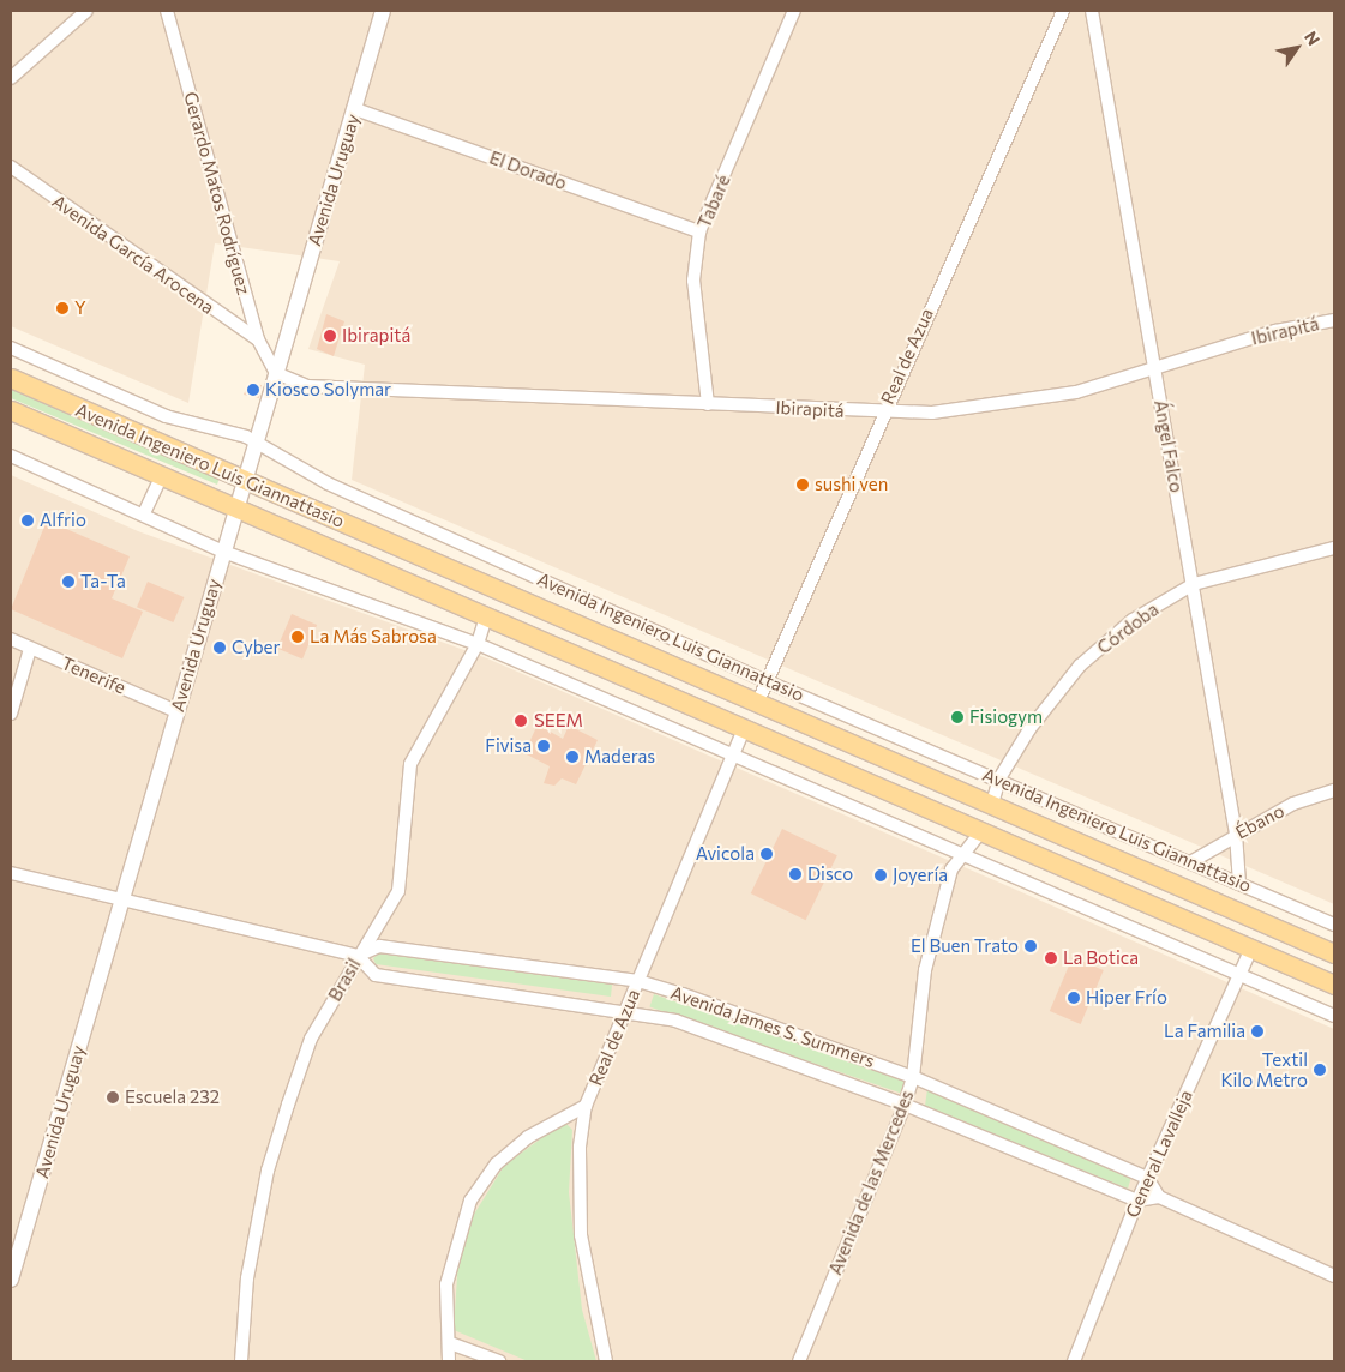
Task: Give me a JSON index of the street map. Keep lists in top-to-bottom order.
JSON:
{
  "streets": {
    "main road": ["Avenida Ingeniero Luis Giannattasio"],
    "street": [
      "El Dorado",
      "Avenida Uruguay",
      "Gerardo Matos Rodríguez",
      "Tabaré",
      "Avenida García Arocena",
      "Ibirapitá",
      "Real de Azua",
      "Ángel Falco",
      "Córdoba",
      "Tenerife",
      "Ébano",
      "Brasil",
      "Avenida James S. Summers",
      "General Lavalleja",
      "Avenida de las Mercedes"
    ]
  },
  "crossings": [
    ["El Dorado", "Avenida Uruguay"],
    ["El Dorado", "Tabaré"],
    ["Avenida Uruguay", "Gerardo Matos Rodríguez"],
    ["Avenida Uruguay", "Ibirapitá"],
    ["Avenida Uruguay", "Avenida Ingeniero Luis Giannattasio"],
    ["Avenida Uruguay", "Tenerife"],
    ["Avenida Uruguay", "Avenida James S. Summers"],
    ["Gerardo Matos Rodríguez", "Avenida García Arocena"],
    ["Gerardo Matos Rodríguez", "Ibirapitá"],
    ["Tabaré", "Ibirapitá"],
    ["Ibirapitá", "Real de Azua"],
    ["Ibirapitá", "Ángel Falco"],
    ["Real de Azua", "Avenida Ingeniero Luis Giannattasio"],
    ["Real de Azua", "Avenida James S. Summers"],
    ["Ángel Falco", "Avenida Ingeniero Luis Giannattasio"],
    ["Ángel Falco", "Córdoba"],
    ["Ángel Falco", "Ébano"],
    ["Avenida Ingeniero Luis Giannattasio", "Córdoba"],
    ["Avenida Ingeniero Luis Giannattasio", "Ébano"],
    ["Avenida Ingeniero Luis Giannattasio", "Brasil"],
    ["Avenida Ingeniero Luis Giannattasio", "General Lavalleja"],
    ["Avenida Ingeniero Luis Giannattasio", "Avenida de las Mercedes"],
    ["Brasil", "Avenida James S. Summers"],
    ["Avenida James S. Summers", "General Lavalleja"],
    ["Avenida James S. Summers", "Avenida de las Mercedes"]
  ],
  "places": [
    "Y",
    "Ibirapitá",
    "Kiosco Solymar",
    "sushi ven",
    "Alfrio",
    "Ta-Ta",
    "La Más Sabrosa",
    "Cyber",
    "Fisiogym",
    "SEEM",
    "Fivisa",
    "Maderas",
    "Avicola",
    "Disco",
    "Joyería",
    "El Buen Trato",
    "La Botica",
    "Hiper Frío",
    "La Familia",
    "Textil Kilo Metro",
    "Escuela 232"
  ],
  "north": "top right"
}
